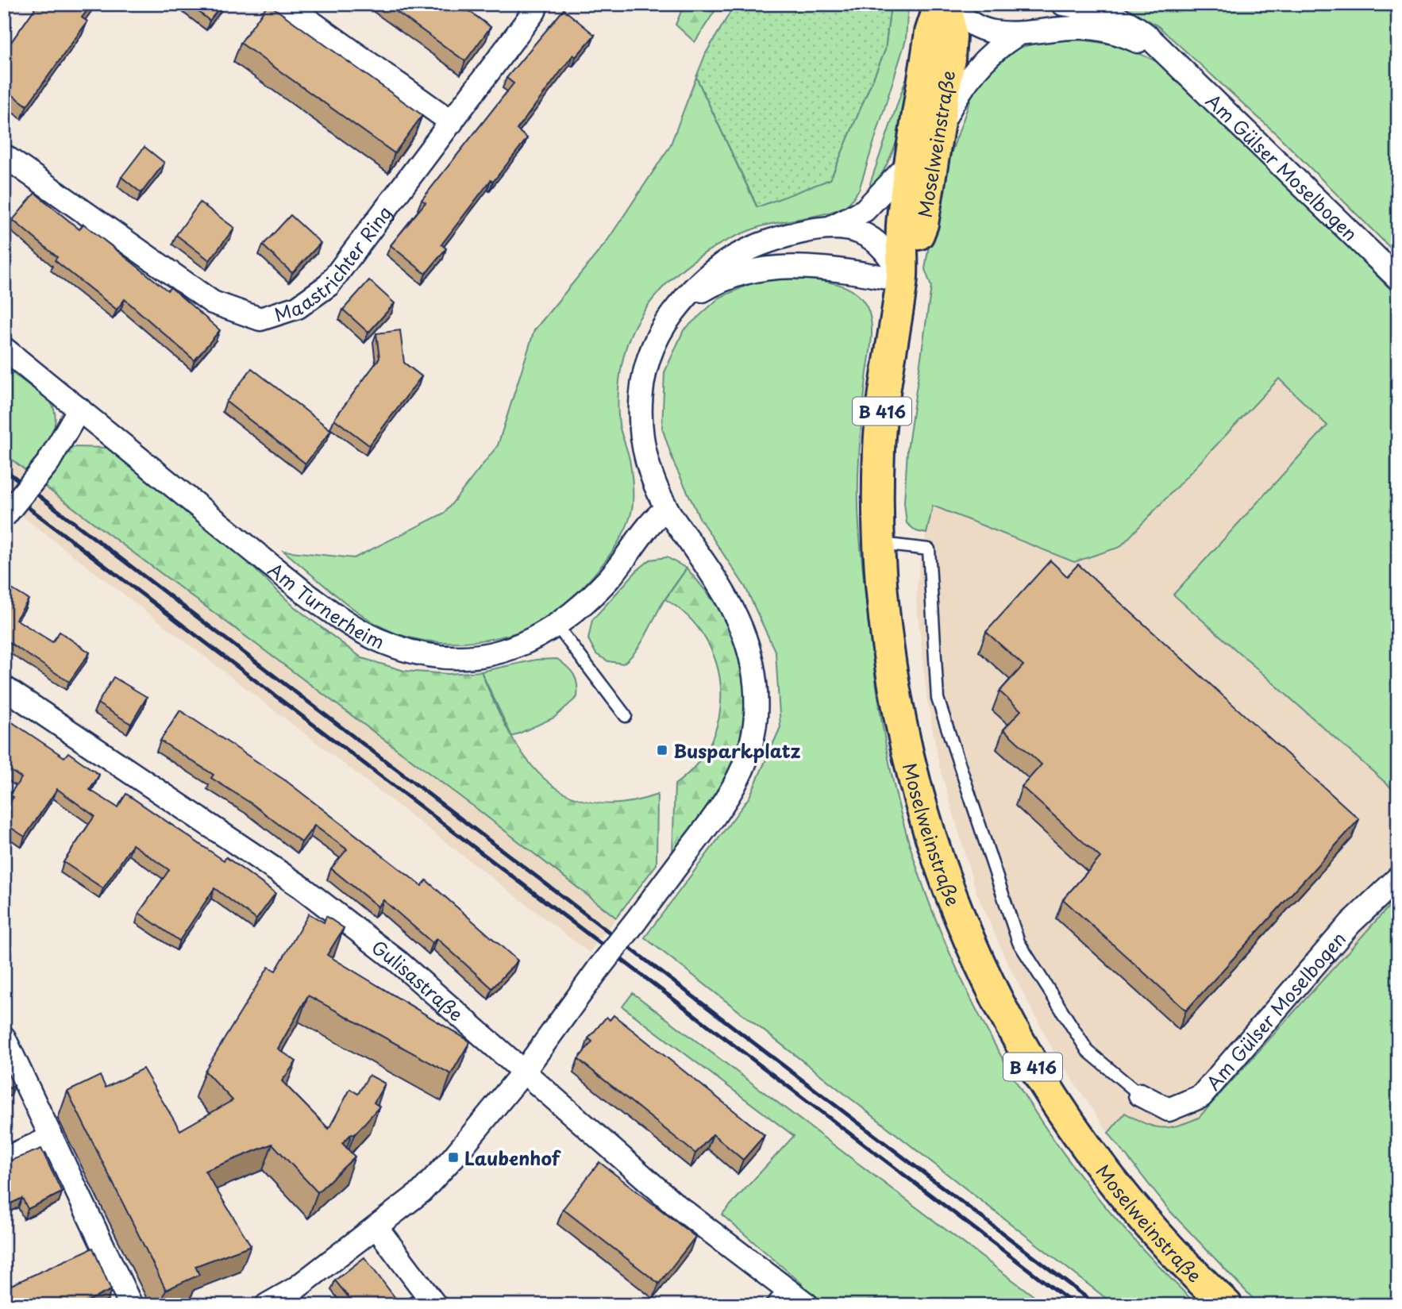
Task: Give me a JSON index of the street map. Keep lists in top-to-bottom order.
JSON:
{
  "streets": {
    "main road": ["Moselweinstraße", "B 416"],
    "street": [
      "Am Gülser Moselbogen",
      "Maastrichter Ring",
      "Am Turnerheim",
      "Gulisastraße"
    ]
  },
  "crossings": [
    ["Moselweinstraße", "Am Gülser Moselbogen"]
  ],
  "places": {
    "transit": ["Busparkplatz", "Laubenhof"]
  }
}
